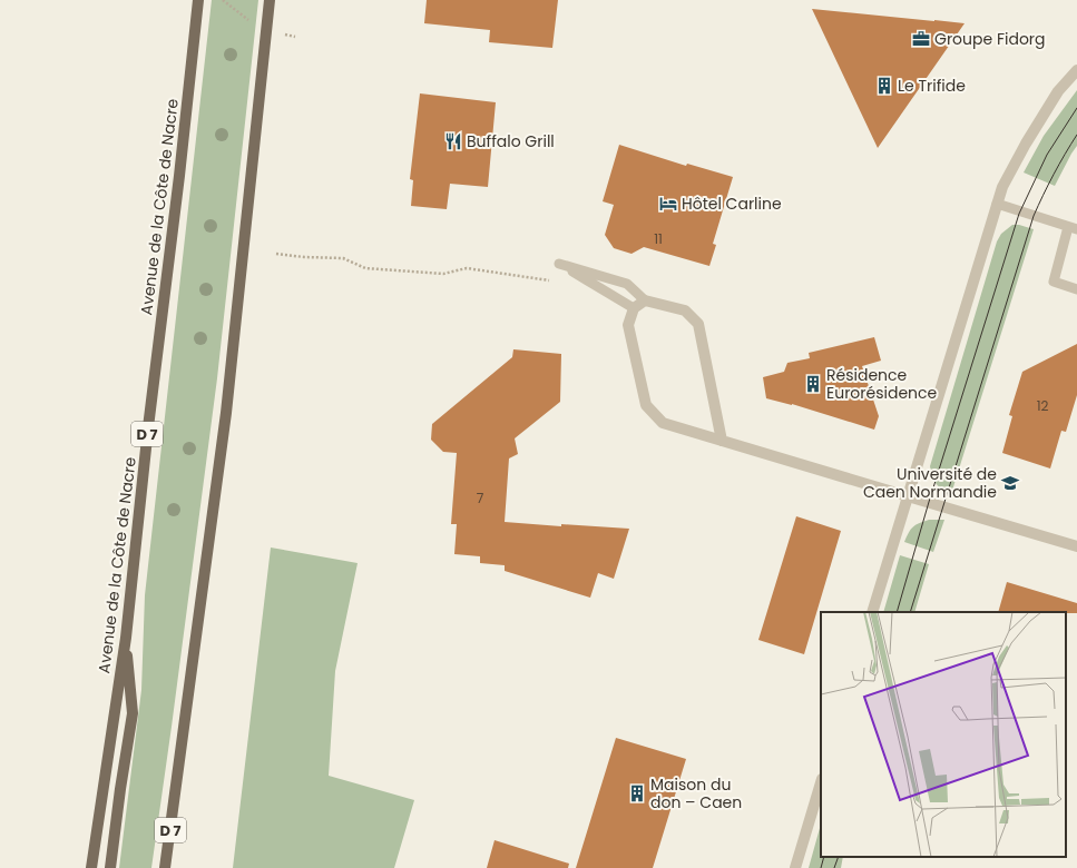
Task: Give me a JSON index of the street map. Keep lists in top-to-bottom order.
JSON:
{
  "streets": {
    "main road": ["Avenue de la Côte de Nacre", "D 7"]
  },
  "places": {
    "office": ["Groupe Fidorg"],
    "building": ["Le Trifide", "Résidence Eurorésidence", "Maison du don – Caen"],
    "restaurant": ["Buffalo Grill"],
    "hotel": ["Hôtel Carline"],
    "school or university": ["Université de Caen Normandie"]
  },
  "house_numbers": ["11", "12", "7"]
}
